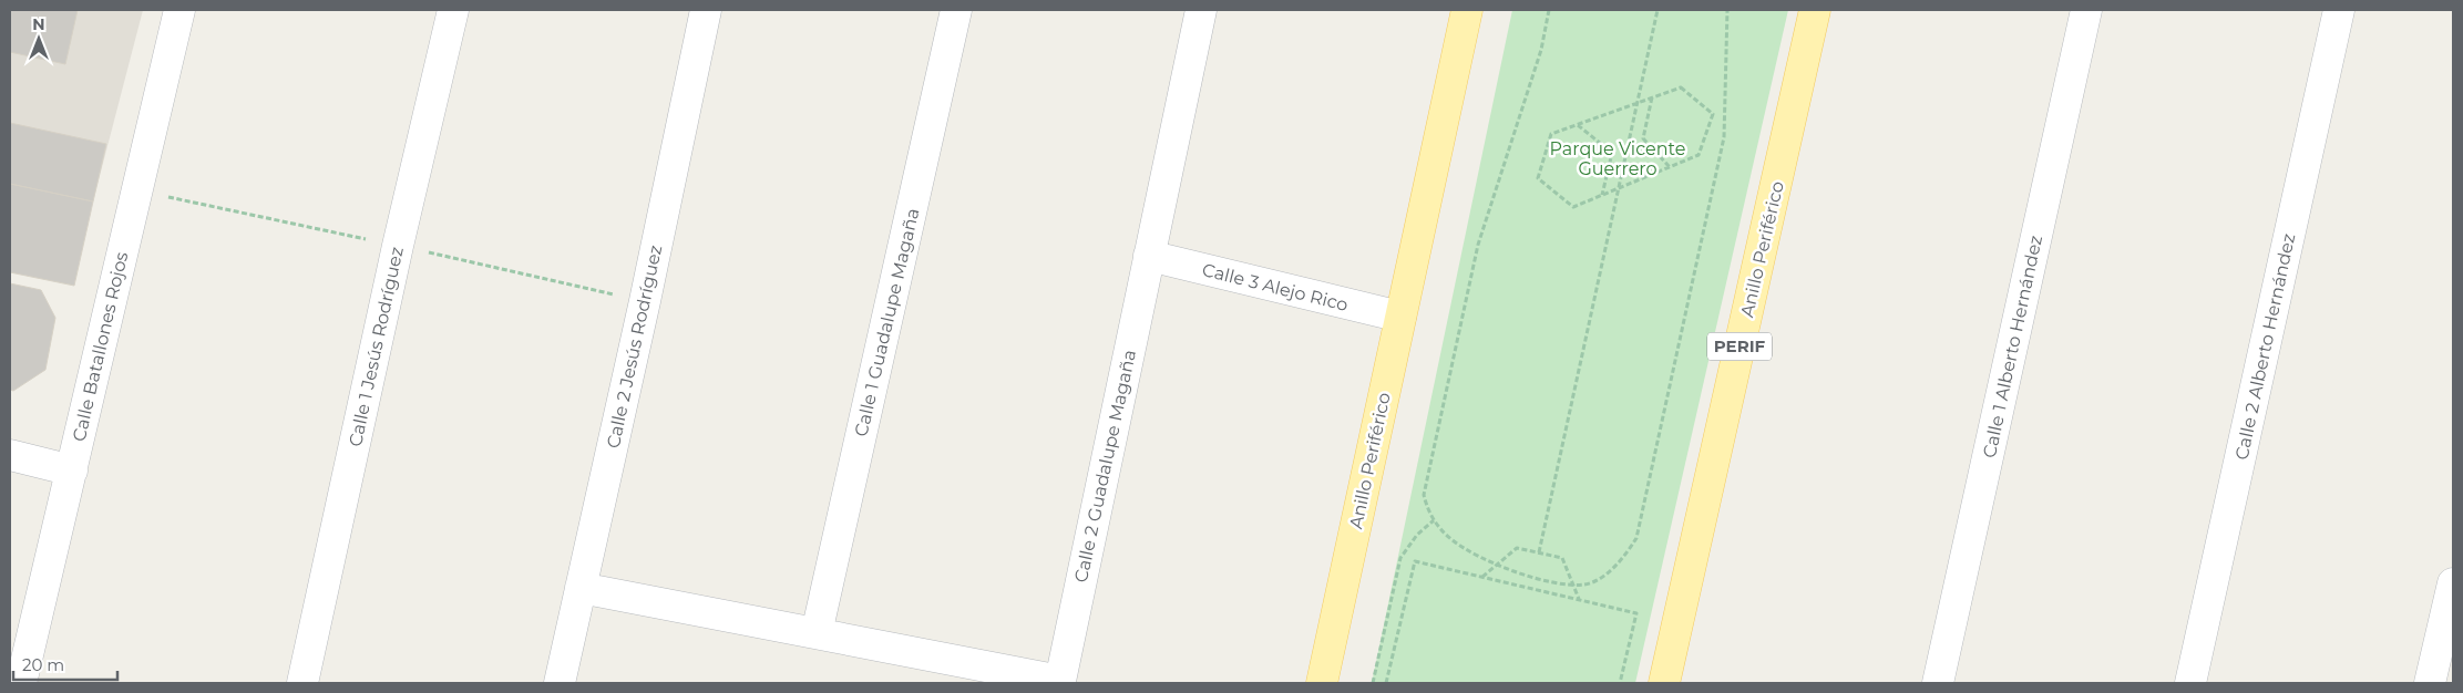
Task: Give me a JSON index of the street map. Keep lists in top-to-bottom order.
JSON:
{
  "streets": {
    "main road": ["Anillo Periférico", "PERIF"],
    "street": [
      "Calle 3 Alejo Rico",
      "Calle 1 Guadalupe Magaña",
      "Calle Batallones Rojos",
      "Calle 1 Jesús Rodríguez",
      "Calle 2 Jesús Rodríguez",
      "Calle 1 Alberto Hernández",
      "Calle 2 Alberto Hernández",
      "Calle 2 Guadalupe Magaña"
    ]
  },
  "crossings": [
    ["Anillo Periférico", "Calle 3 Alejo Rico"],
    ["Calle 3 Alejo Rico", "Calle 2 Guadalupe Magaña"],
    ["Calle 1 Guadalupe Magaña", "Calle 2 Guadalupe Magaña"]
  ],
  "parks": ["Parque Vicente Guerrero"],
  "scale_bar": "20 m",
  "north": "top"
}
